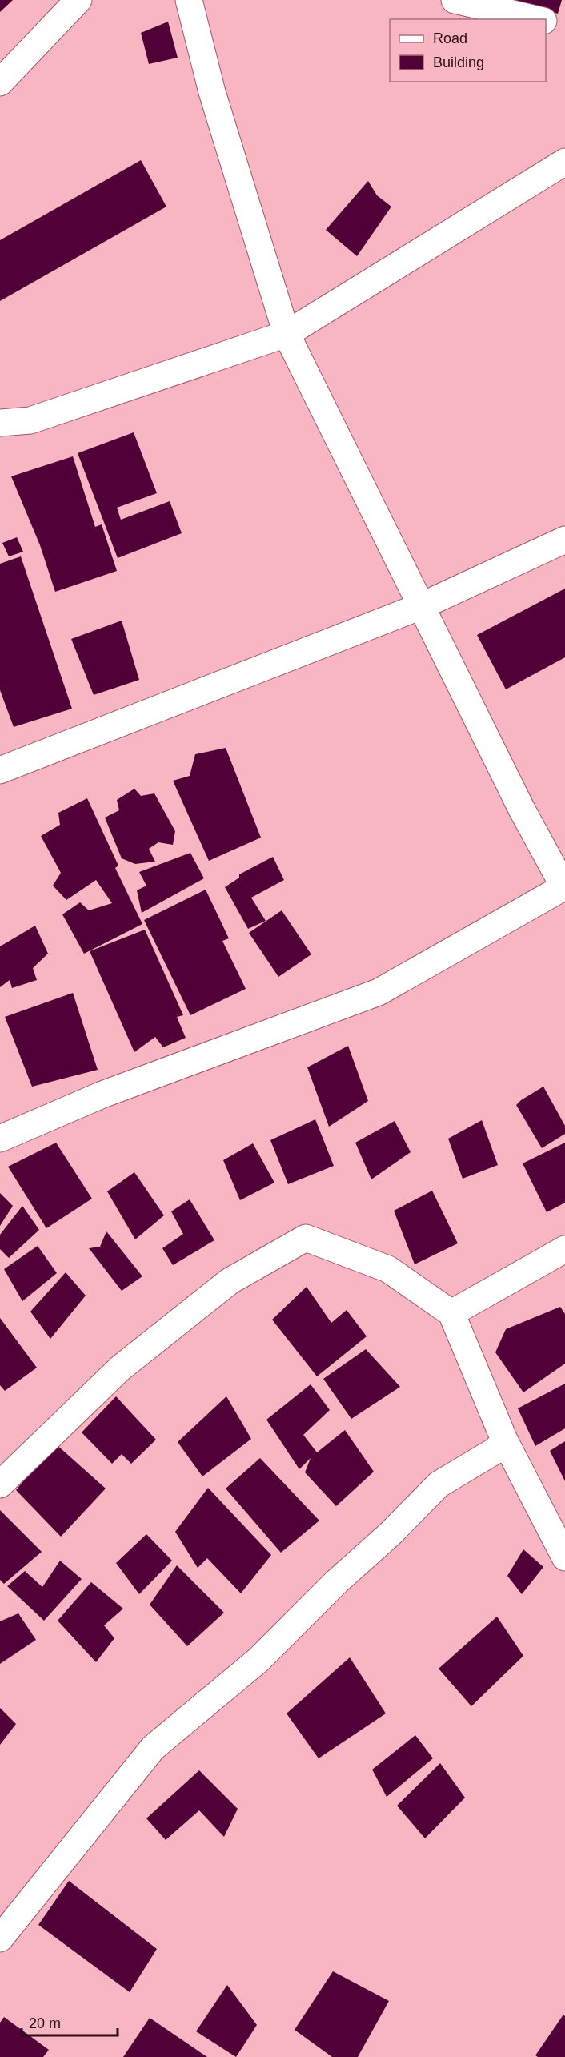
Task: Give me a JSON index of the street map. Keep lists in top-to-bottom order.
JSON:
{
  "legend": ["Road", "Building"],
  "scale_bar": "20 m"
}
